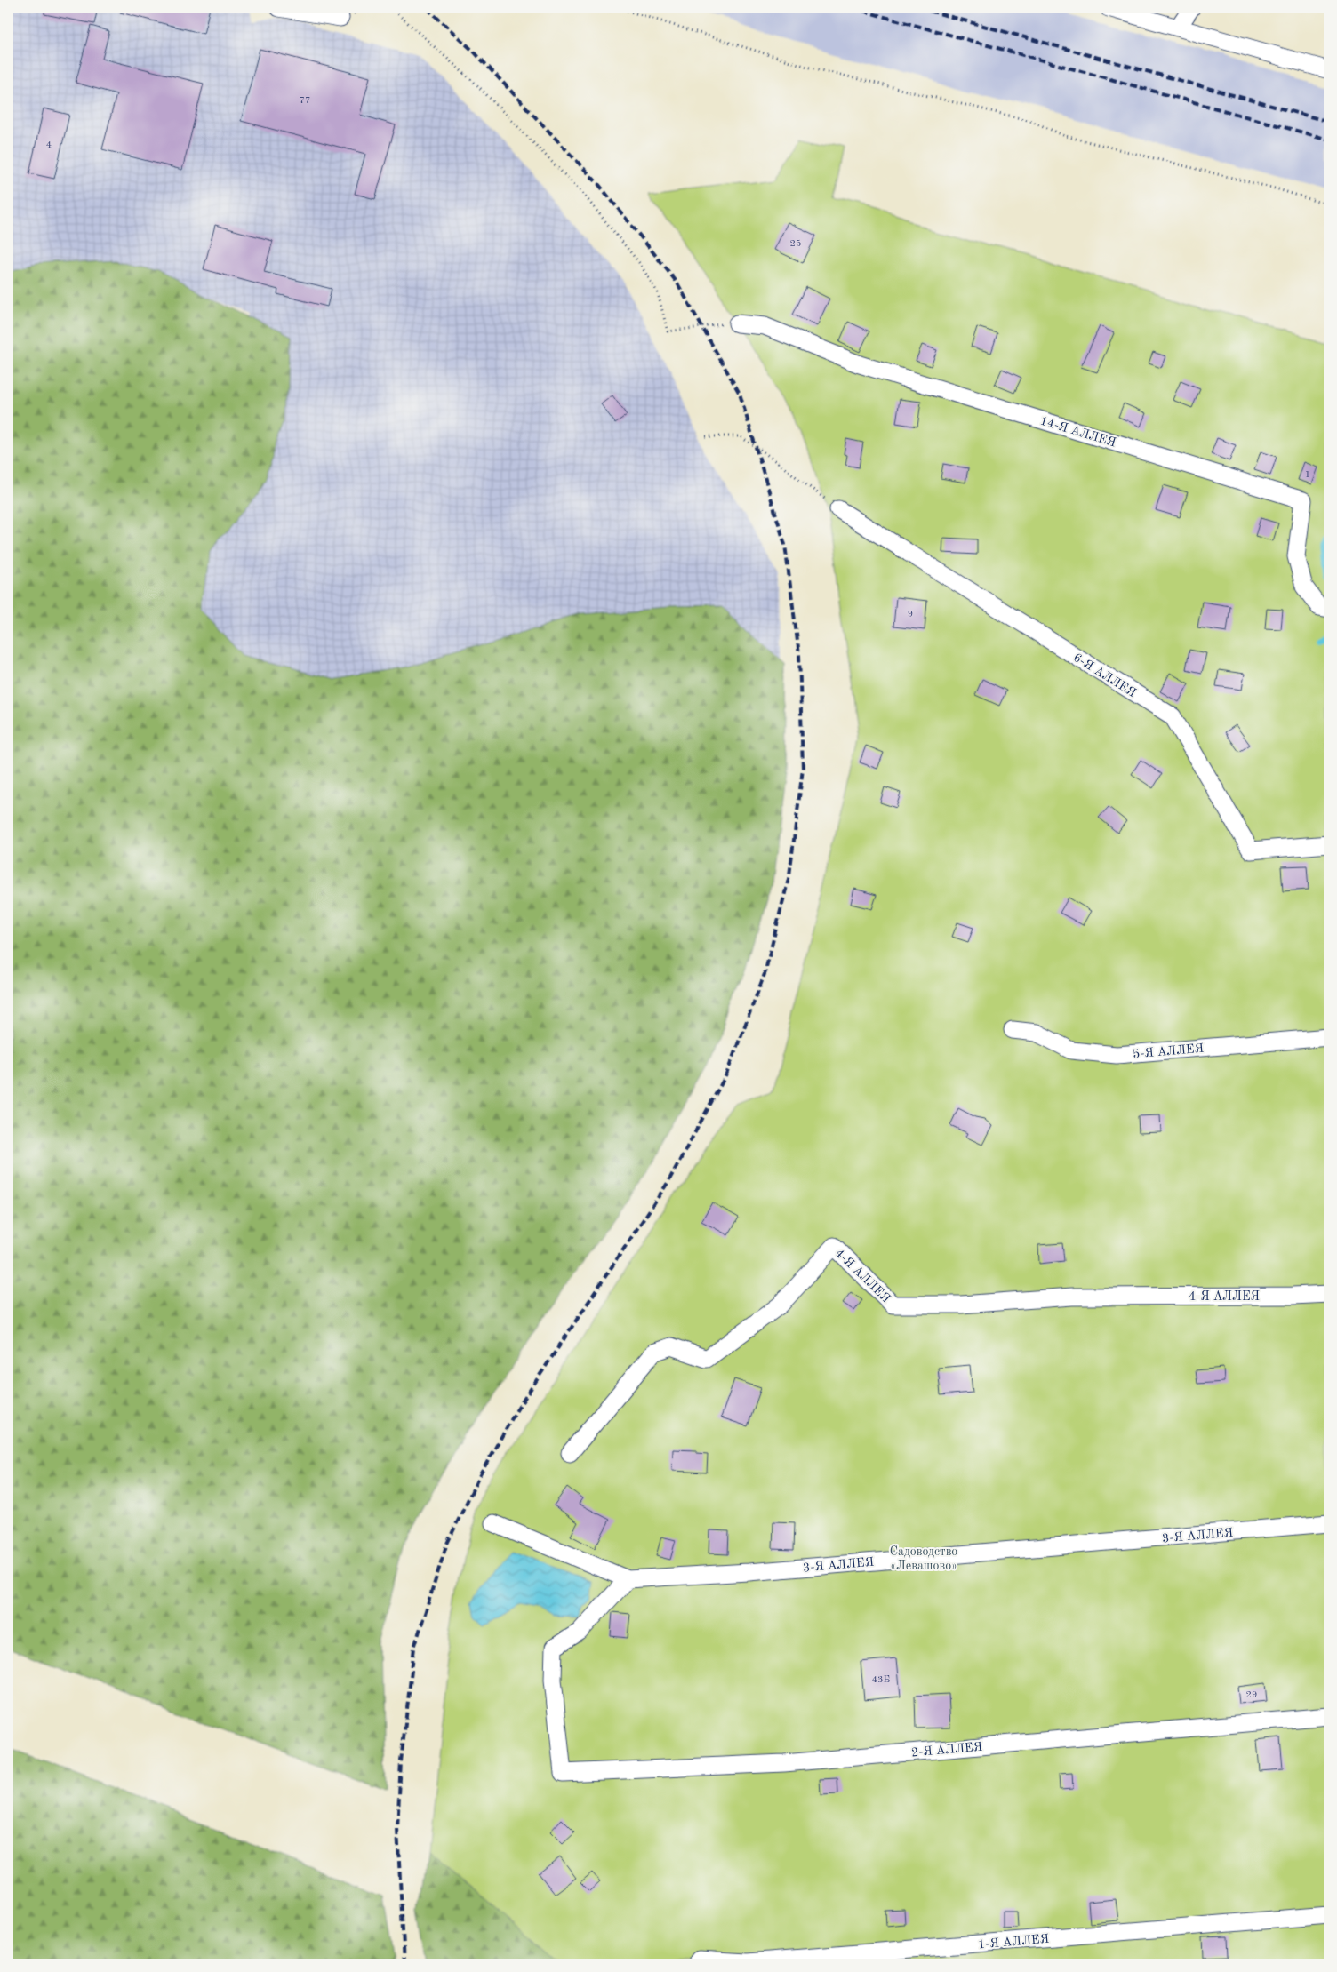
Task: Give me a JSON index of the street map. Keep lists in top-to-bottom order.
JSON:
{
  "streets": {
    "street": [
      "14-Я АЛЛЕЯ",
      "6-Я АЛЛЕЯ",
      "5-Я АЛЛЕЯ",
      "4-Я АЛЛЕЯ",
      "3-Я АЛЛЕЯ",
      "2-Я АЛЛЕЯ",
      "1-Я АЛЛЕЯ"
    ]
  },
  "crossings": [
    ["3-Я АЛЛЕЯ", "2-Я АЛЛЕЯ"]
  ],
  "parks": ["Садоводство «Левашово»"],
  "house_numbers": [
    "77",
    "4",
    "25",
    "1",
    "9",
    "43Б",
    "29"
  ]
}
